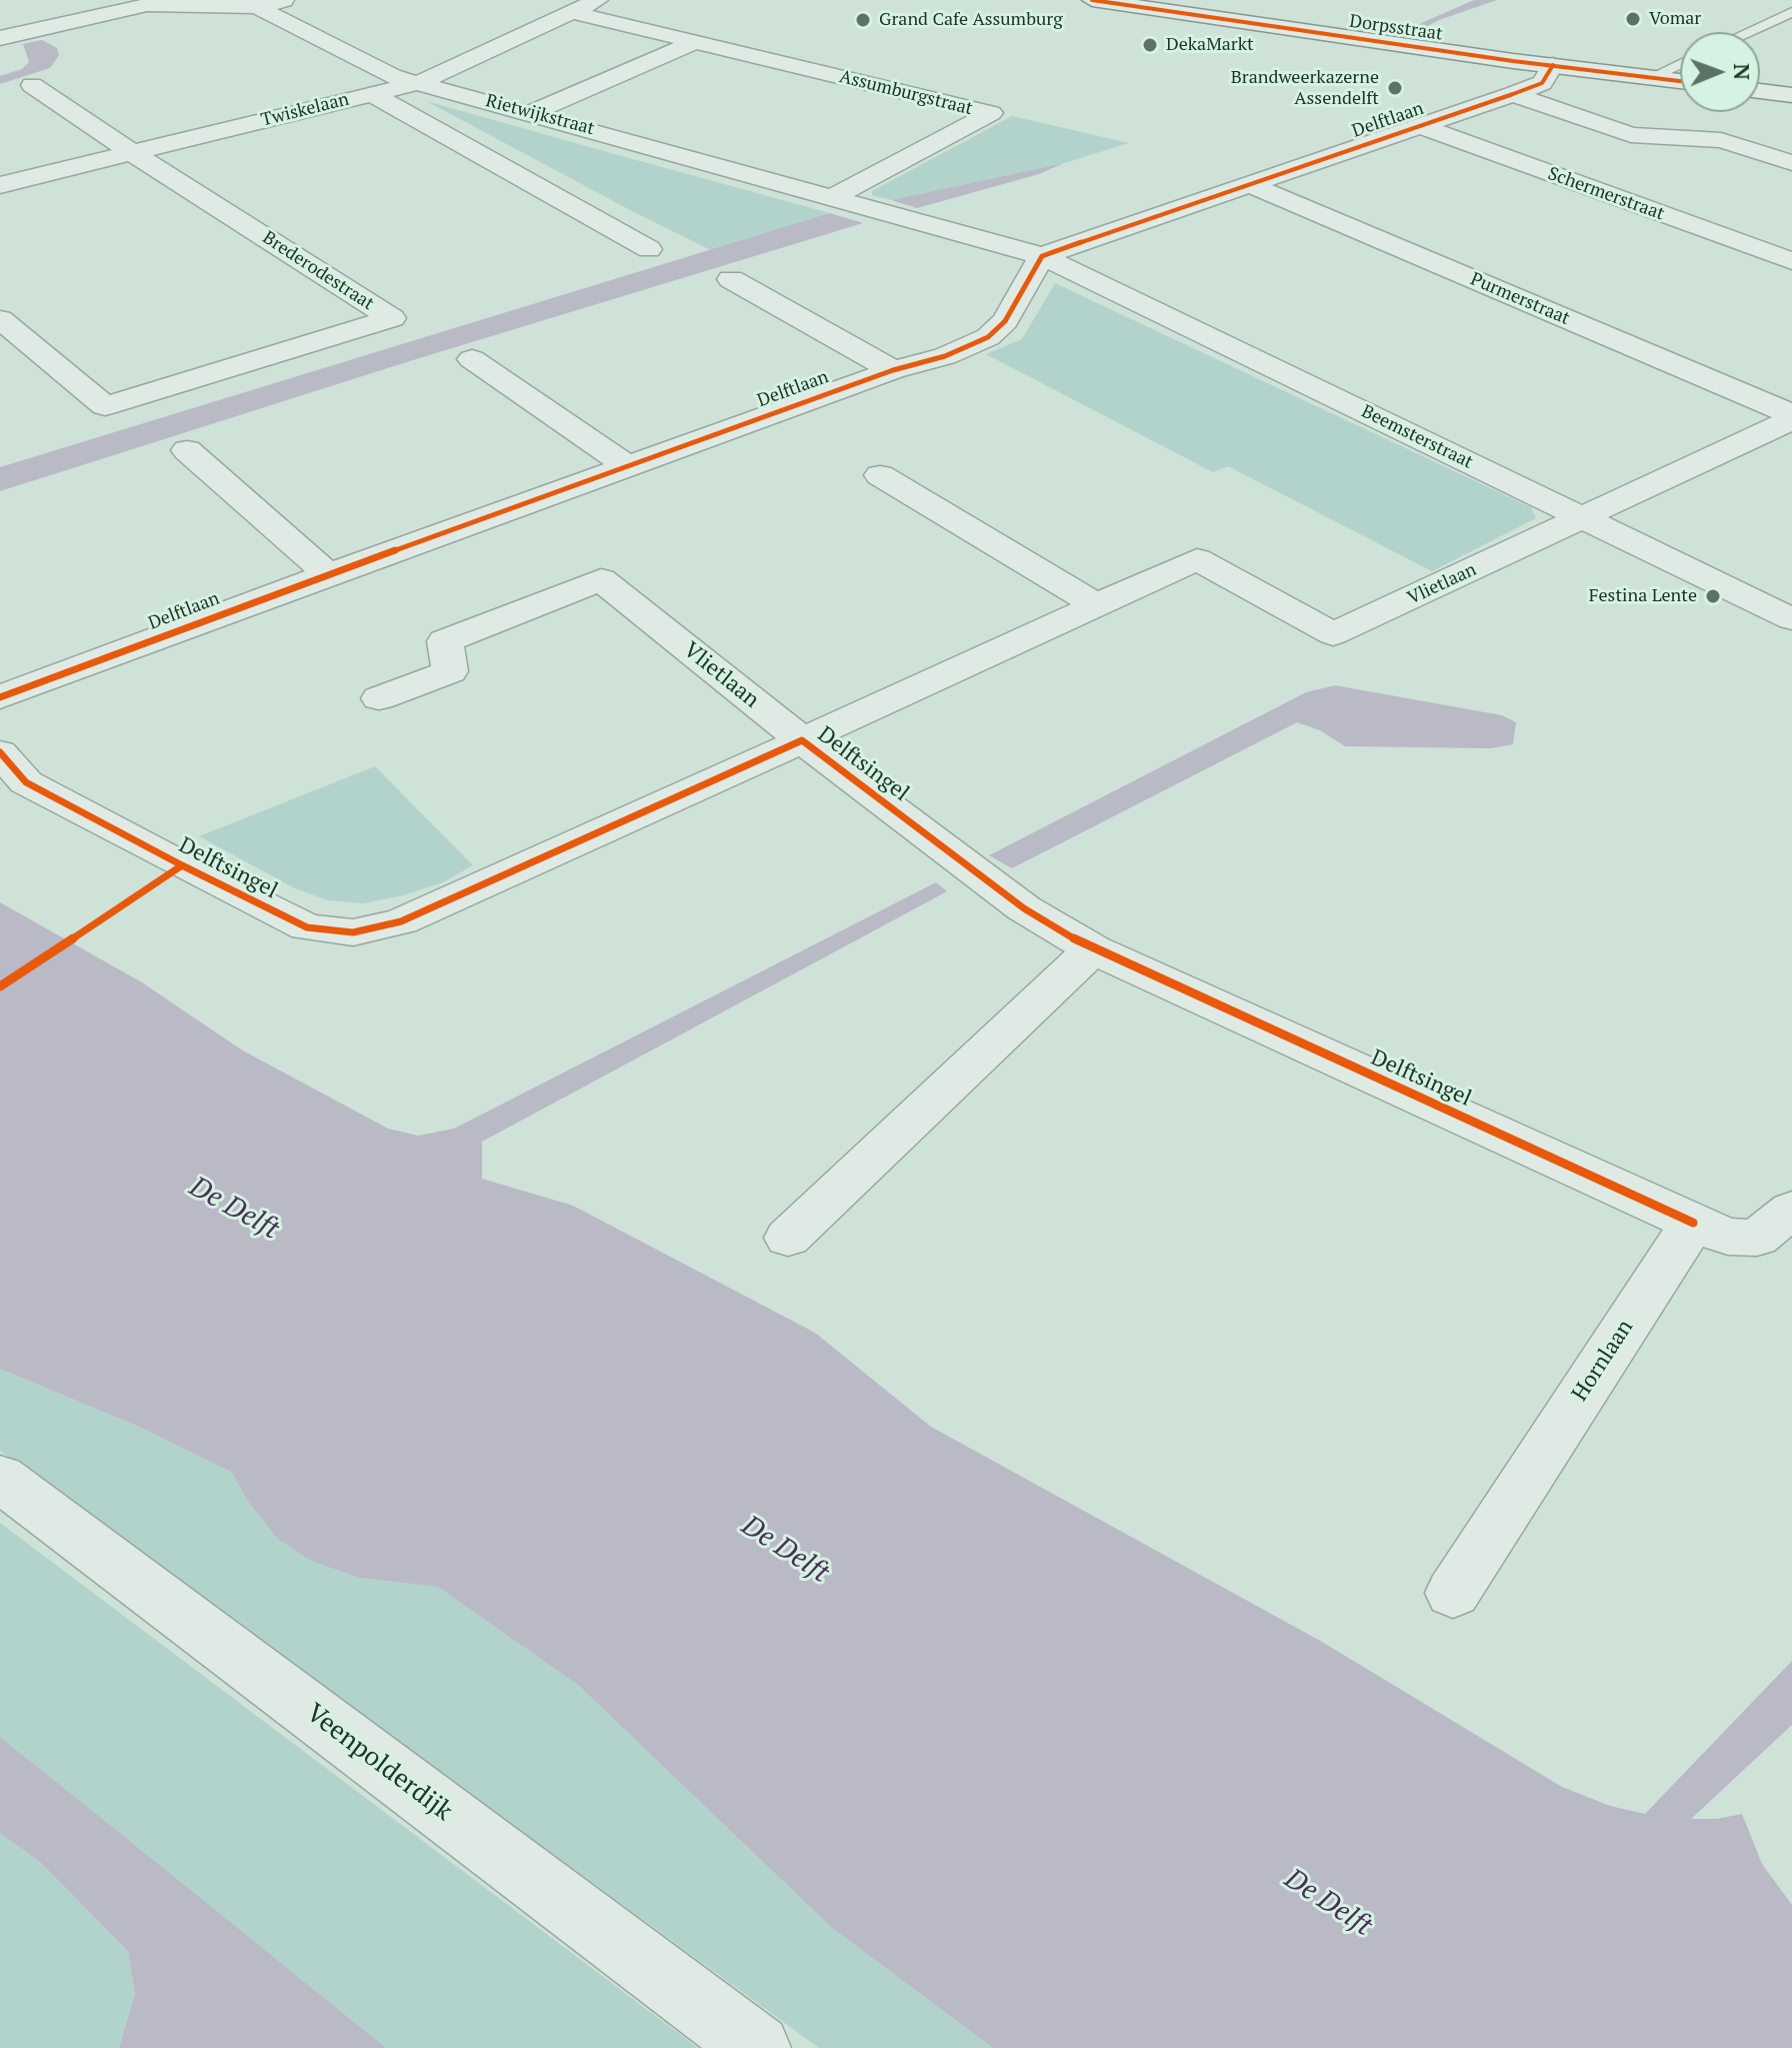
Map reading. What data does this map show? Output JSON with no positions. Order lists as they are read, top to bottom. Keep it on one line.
{"streets":{"street":["Dorpsstraat","Assumburgstraat","Twiskelaan","Rietwijkstraat","Delftlaan","Schermerstraat","Brederodestraat","Purmerstraat","Beemsterstraat","Vlietlaan","Delftsingel","Hornlaan","Veenpolderdijk"]},"crossings":[["Dorpsstraat","Delftlaan"],["Assumburgstraat","Twiskelaan"],["Assumburgstraat","Rietwijkstraat"],["Twiskelaan","Rietwijkstraat"],["Twiskelaan","Brederodestraat"],["Delftlaan","Schermerstraat"],["Delftlaan","Purmerstraat"],["Delftlaan","Beemsterstraat"],["Purmerstraat","Vlietlaan"],["Beemsterstraat","Vlietlaan"],["Vlietlaan","Delftsingel"],["Delftsingel","Hornlaan"]],"water":["De Delft"],"places":["Vomar","Grand Cafe Assumburg","DekaMarkt","Brandweerkazerne Assendelft","Festina Lente"],"north":"right"}
